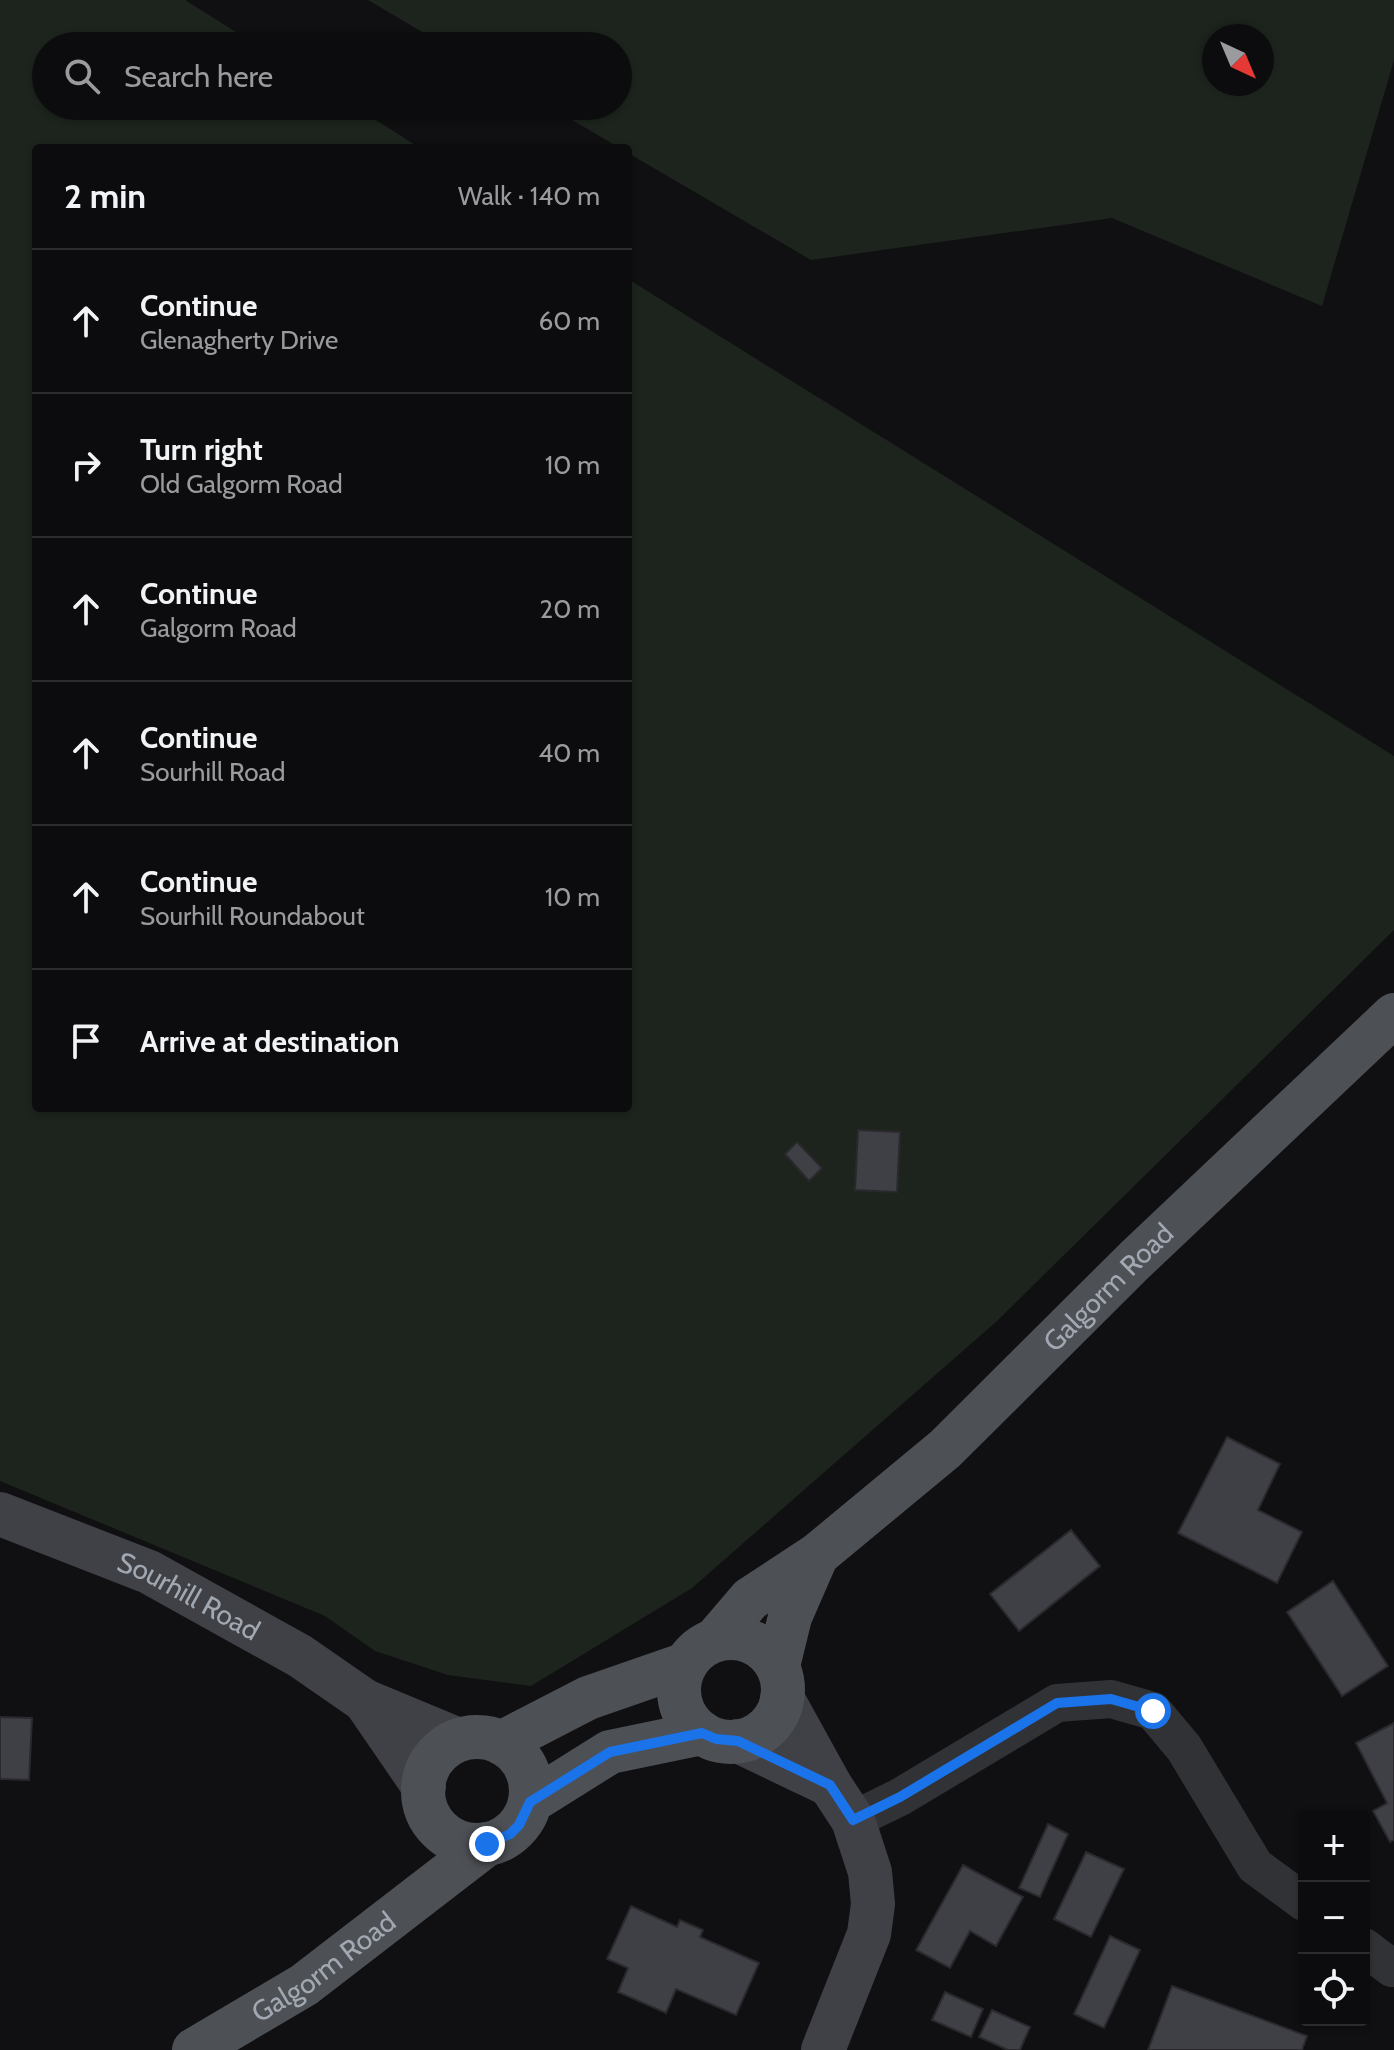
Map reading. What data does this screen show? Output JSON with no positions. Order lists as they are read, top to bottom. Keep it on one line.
{"streets":{"main road":["Galgorm Road"],"street":["Sourhill Road"]},"crossings":[["Galgorm Road","Sourhill Road"]],"north":"bottom right","page":{"search":"Search here","heading":["2 min","Walk · 140 m"],"list":[["Continue","Glenagherty Drive","60 m"],["Turn right","Old Galgorm Road","10 m"],["Continue","Galgorm Road","20 m"],["Continue","Sourhill Road","40 m"],["Continue","Sourhill Roundabout","10 m"],"Arrive at destination"],"map_buttons":["+","−"]}}
